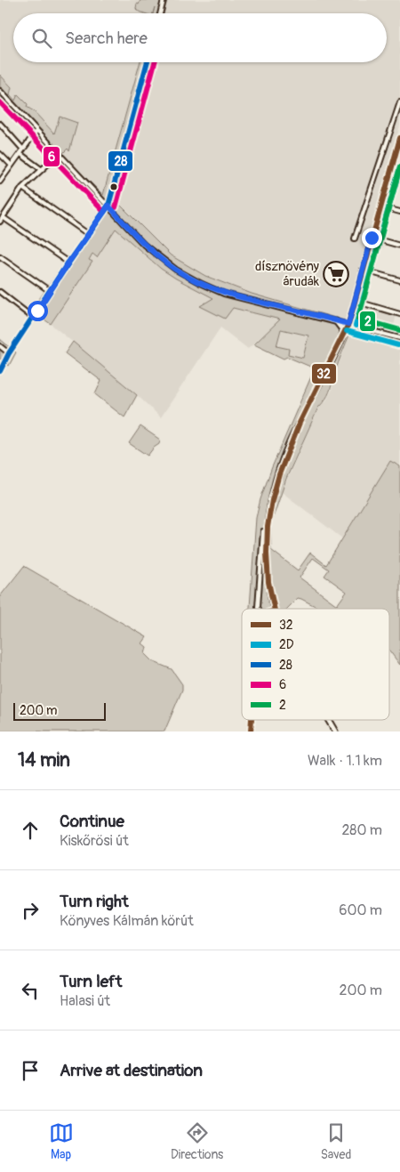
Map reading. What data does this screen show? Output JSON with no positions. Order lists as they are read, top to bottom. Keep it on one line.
{"places":{"supermarket":["dísznövény árudák"]},"lines":["transit line 28","transit line 6","transit line 32","transit line 2D","transit line 2"],"legend":["32","2D","28","6","2"],"scale_bar":"200 m","page":{"search":"Search here","scale":"200 m","heading":["14 min","Walk · 1.1 km"],"list":[["Continue","Kiskőrösi út","280 m"],["Turn right","Könyves Kálmán körút","600 m"],["Turn left","Halasi út","200 m"],"Arrive at destination"],"nav":["Map","Directions","Saved"]}}
